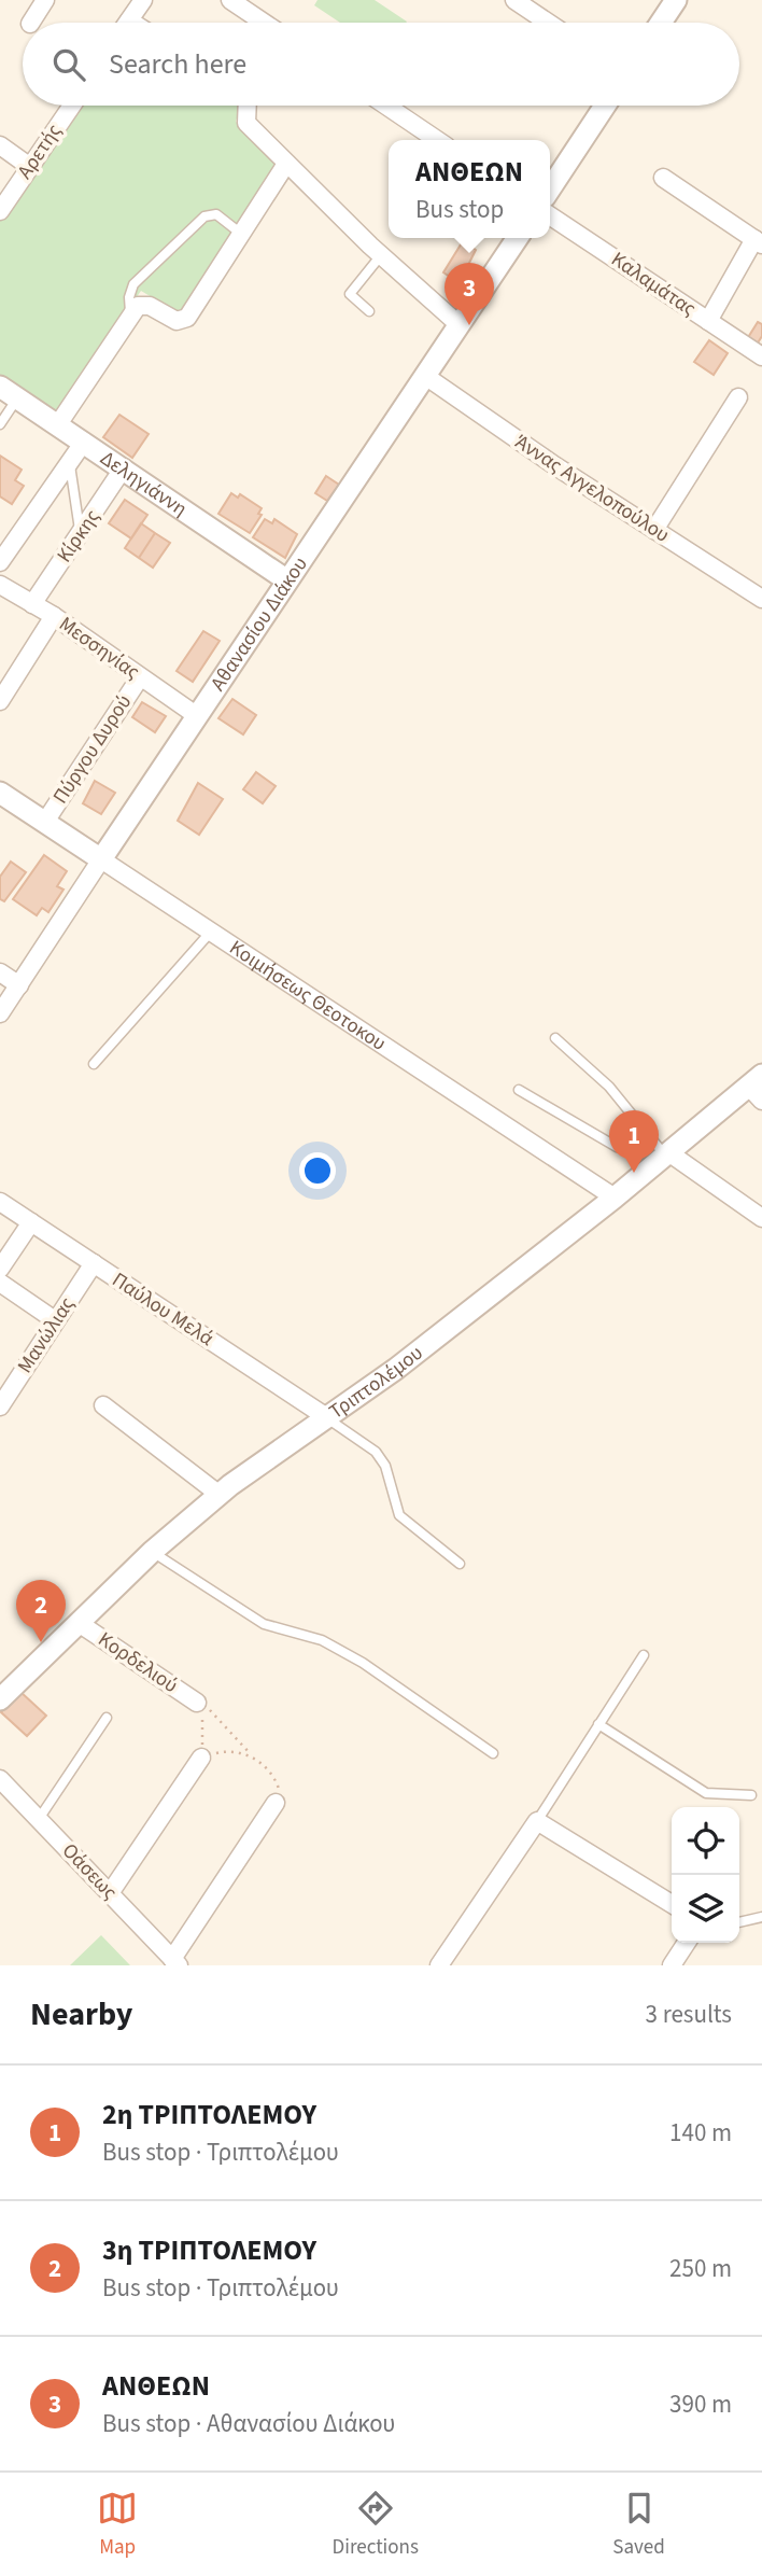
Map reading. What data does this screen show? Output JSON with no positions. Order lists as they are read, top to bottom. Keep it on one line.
{"streets":{"street":["Αρετής","Καλαμάτας","Δεληγιάννη","Άννας Αγγελοπούλου","Κίρκης","Αθανασίου Διάκου","Μεσσηνίας","Πύργου Δυρού","Κοιμήσεως Θεοτοκου","Παύλου Μελά","Μανώλιας","Τριπτολέμου","Κορδελιού","Οάσεως"]},"crossings":[["Δεληγιάννη","Κίρκης"],["Δεληγιάννη","Αθανασίου Διάκου"],["Άννας Αγγελοπούλου","Αθανασίου Διάκου"],["Κίρκης","Μεσσηνίας"],["Αθανασίου Διάκου","Μεσσηνίας"],["Αθανασίου Διάκου","Κοιμήσεως Θεοτοκου"],["Μεσσηνίας","Πύργου Δυρού"],["Πύργου Δυρού","Κοιμήσεως Θεοτοκου"],["Κοιμήσεως Θεοτοκου","Τριπτολέμου"],["Παύλου Μελά","Μανώλιας"],["Παύλου Μελά","Τριπτολέμου"],["Τριπτολέμου","Κορδελιού"]],"page":{"search":"Search here","popup":["ΑΝΘΕΩΝ","Bus stop"],"pins":["3","1","2"],"heading":["Nearby","3 results"],"list":[{"mark":"1","name":"2η ΤΡΙΠΤΟΛΕΜΟΥ","note":"Bus stop · Τριπτολέμου","value":"140 m"},{"mark":"2","name":"3η ΤΡΙΠΤΟΛΕΜΟΥ","note":"Bus stop · Τριπτολέμου","value":"250 m"},{"mark":"3","name":"ΑΝΘΕΩΝ","note":"Bus stop · Αθανασίου Διάκου","value":"390 m"}],"nav":["Map","Directions","Saved"]}}
